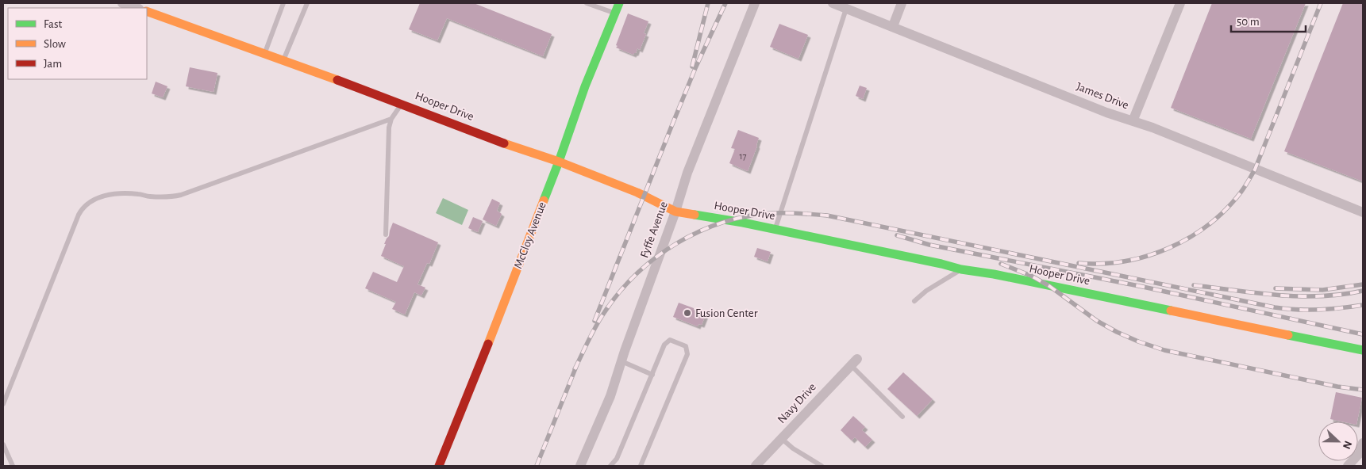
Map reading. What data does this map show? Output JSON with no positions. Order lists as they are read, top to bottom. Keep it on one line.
{"streets":{"street":["James Drive","Hooper Drive","Fyffe Avenue","McCloy Avenue","Navy Drive"]},"crossings":[["Hooper Drive","Fyffe Avenue"],["Hooper Drive","McCloy Avenue"]],"places":["Fusion Center"],"house_numbers":["17"],"legend":["Fast","Slow","Jam"],"scale_bar":"50 m","north":"right"}
